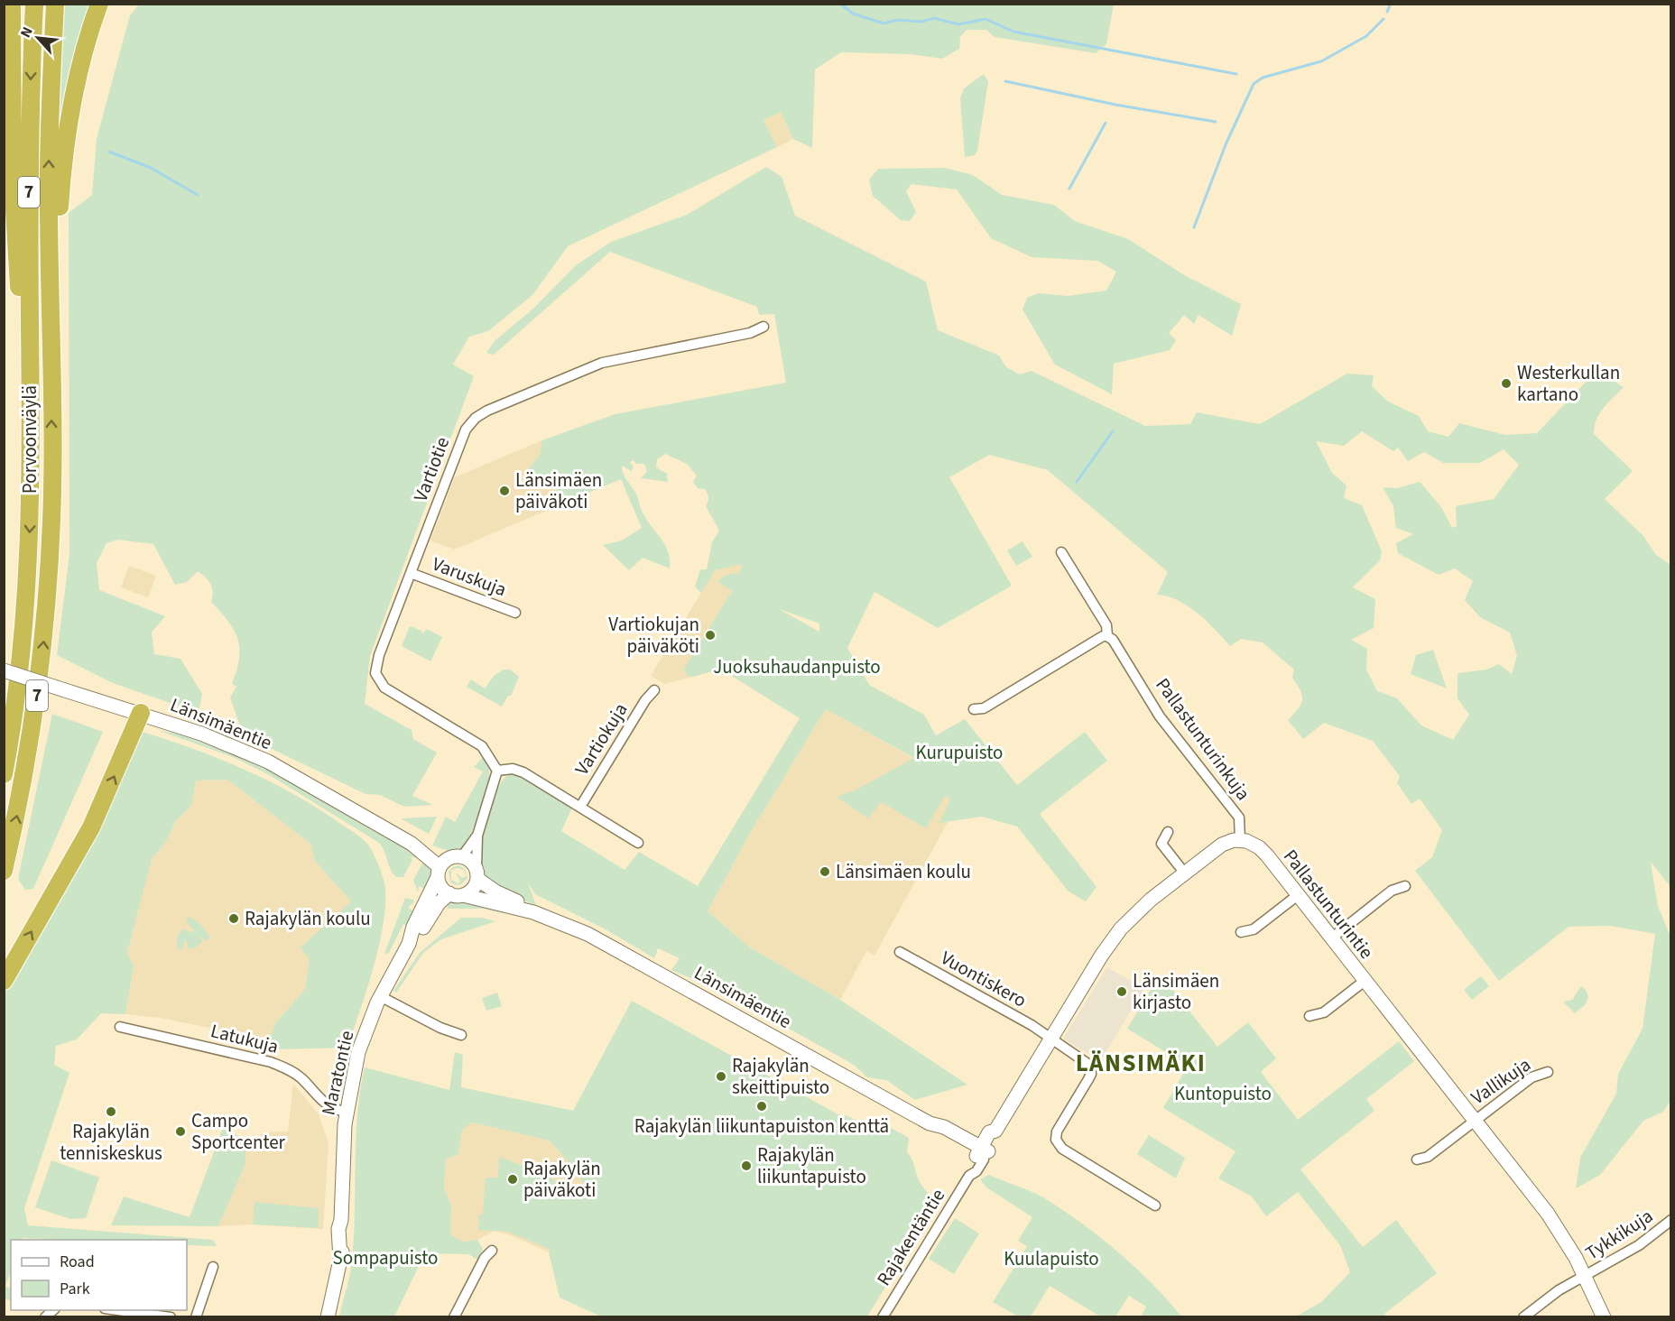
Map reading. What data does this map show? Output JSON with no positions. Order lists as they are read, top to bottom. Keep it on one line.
{"streets":{"highway":["7","Porvoonväylä"],"main road":["Länsimäentie","Pallastunturintie","Maratontie"],"street":["Vartiotie","Varuskuja","Vartiokuja","Pallastunturinkuja","Vuontiskero","Latukuja","Vallikuja","Tykkikuja","Rajakentäntie"]},"crossings":[["Vartiotie","Varuskuja"],["Länsimäentie","Maratontie"],["Länsimäentie","Rajakentäntie"],["Pallastunturinkuja","Pallastunturintie"],["Pallastunturintie","Vallikuja"],["Pallastunturintie","Tykkikuja"],["Latukuja","Maratontie"]],"districts":["LÄNSIMÄKI"],"parks":["Juoksuhaudanpuisto","Kurupuisto","Kuntopuisto","Sompapuisto","Kuulapuisto"],"places":["Westerkullan kartano","Länsimäen päiväkoti","Vartiokujan päiväköti","Länsimäen koulu","Rajakylän koulu","Länsimäen kirjasto","Rajakylän skeittipuisto","Rajakylän liikuntapuiston kenttä","Rajakylän tenniskeskus","Campo Sportcenter","Rajakylän liikuntapuisto","Rajakylän päiväkoti"],"legend":["Road","Park"],"north":"top left"}
